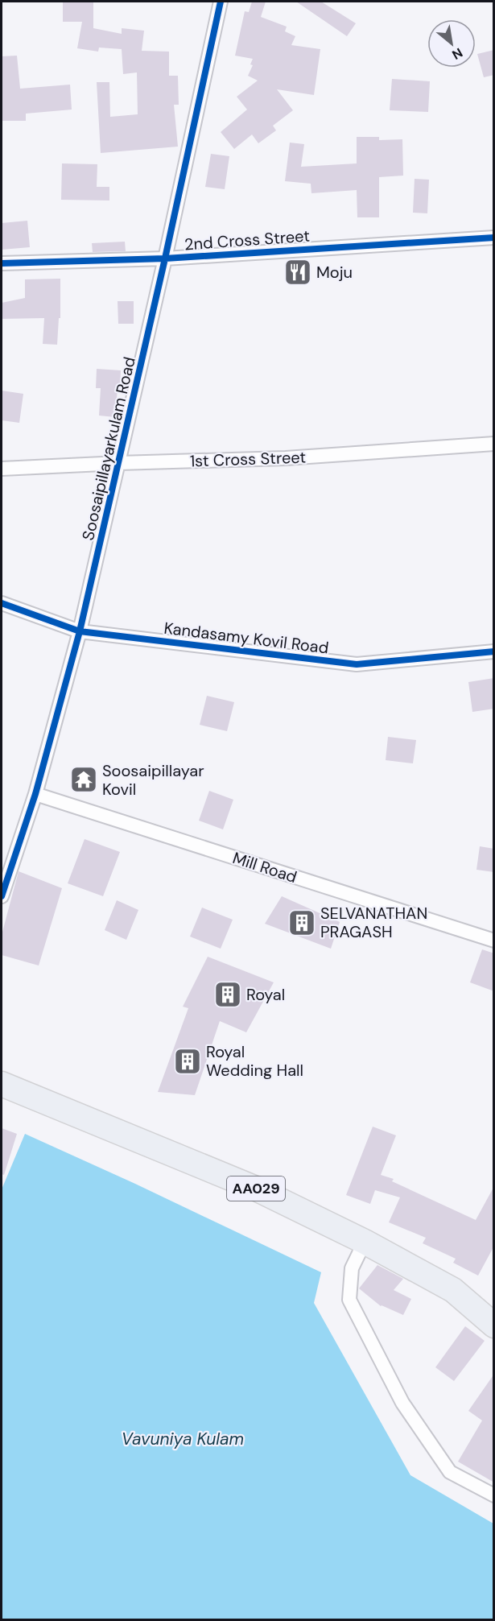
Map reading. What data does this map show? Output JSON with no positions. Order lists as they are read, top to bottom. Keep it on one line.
{"streets":{"highway":["AA029"],"street":["2nd Cross Street","Soosaipillayarkulam Road","1st Cross Street","Kandasamy Kovil Road","Mill Road"]},"crossings":[["2nd Cross Street","Soosaipillayarkulam Road"],["Soosaipillayarkulam Road","1st Cross Street"],["Soosaipillayarkulam Road","Kandasamy Kovil Road"],["Soosaipillayarkulam Road","Mill Road"]],"water":["Vavuniya Kulam"],"places":{"restaurant":["Moju"],"temple":["Soosaipillayar Kovil"],"building":["SELVANATHAN PRAGASH","Royal","Royal Wedding Hall"]},"north":"bottom right"}
